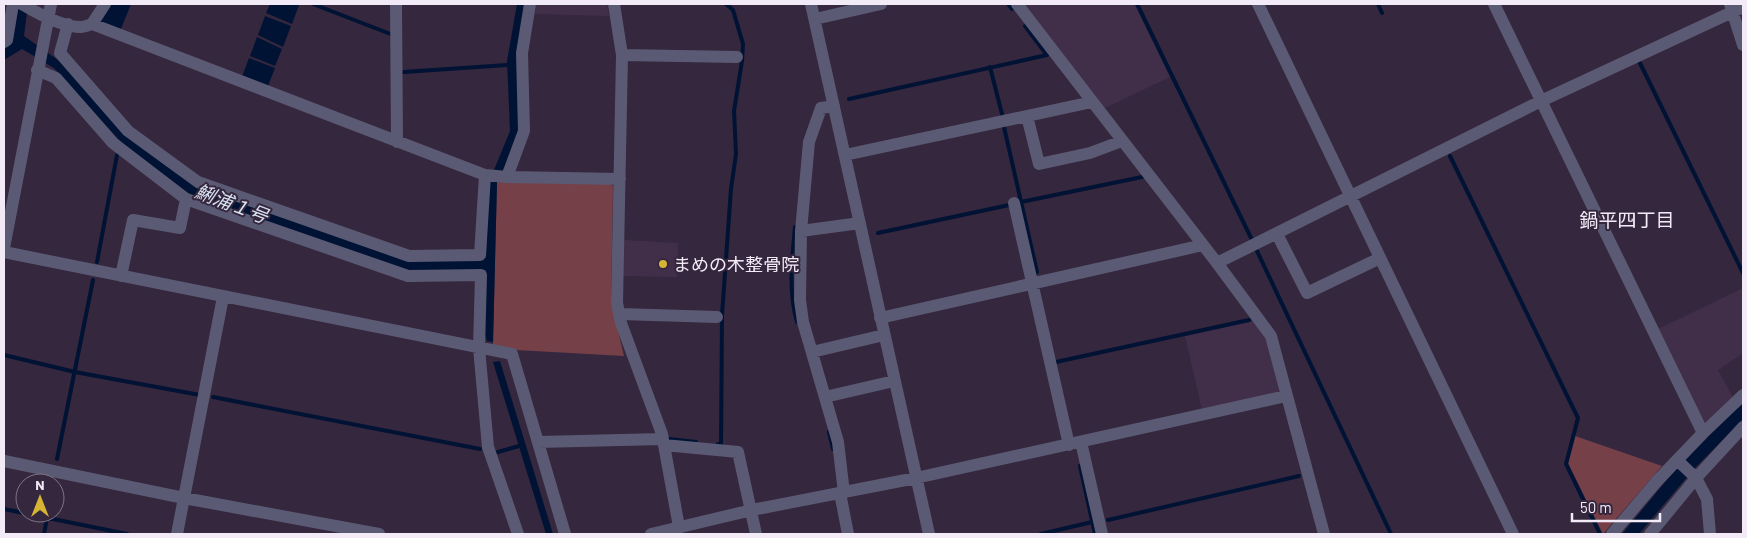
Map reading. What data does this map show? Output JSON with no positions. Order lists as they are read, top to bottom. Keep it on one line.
{"districts":["鍋平四丁目"],"water":["鯏浦１号"],"places":["まめの木整骨院"],"scale_bar":"50 m","north":"top"}
